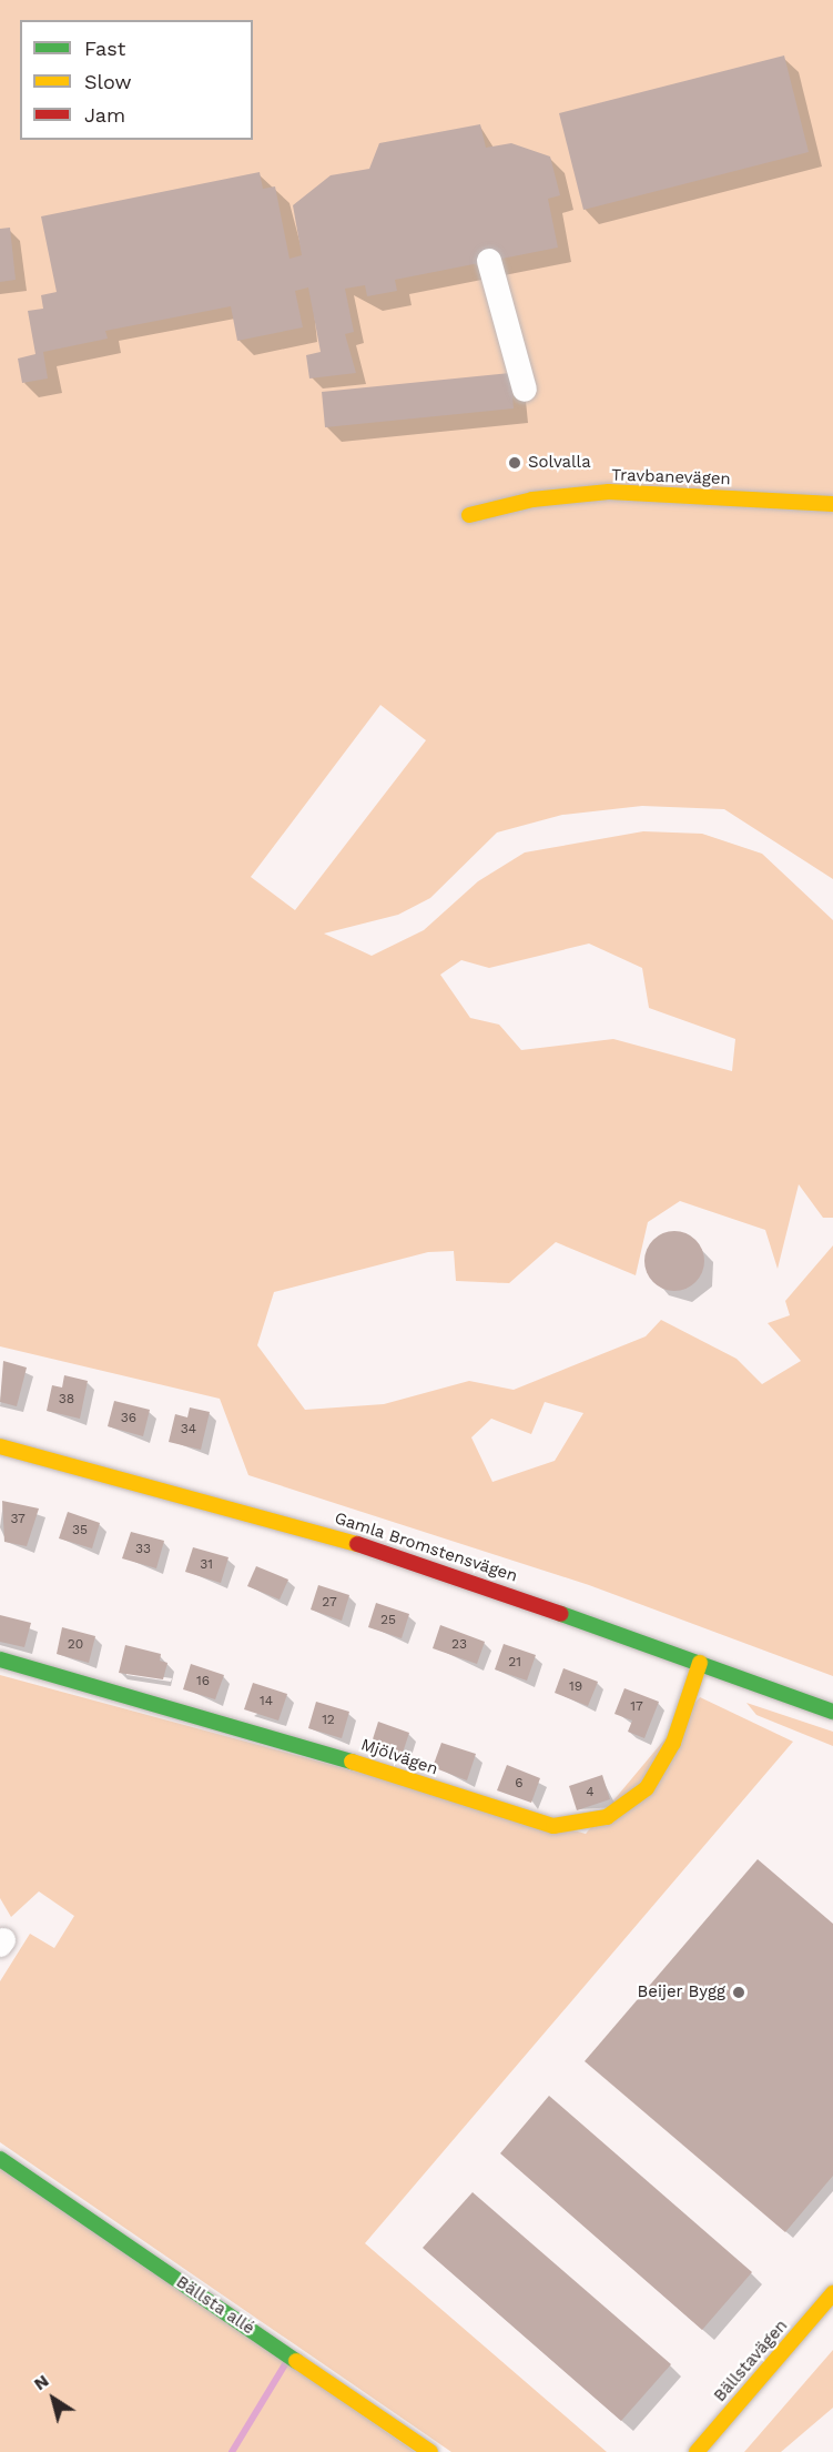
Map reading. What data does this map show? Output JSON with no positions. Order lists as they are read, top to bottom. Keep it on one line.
{"streets":{"street":["Travbanevägen","Gamla Bromstensvägen","Mjölvägen","Bällsta allé","Bällstavägen"]},"crossings":[["Gamla Bromstensvägen","Mjölvägen"]],"places":["Solvalla","Beijer Bygg"],"house_numbers":["38","36","34","37","35","33","31","27","25","20","23","21","16","19","14","17","12","6","4"],"legend":["Fast","Slow","Jam"],"north":"top left"}
